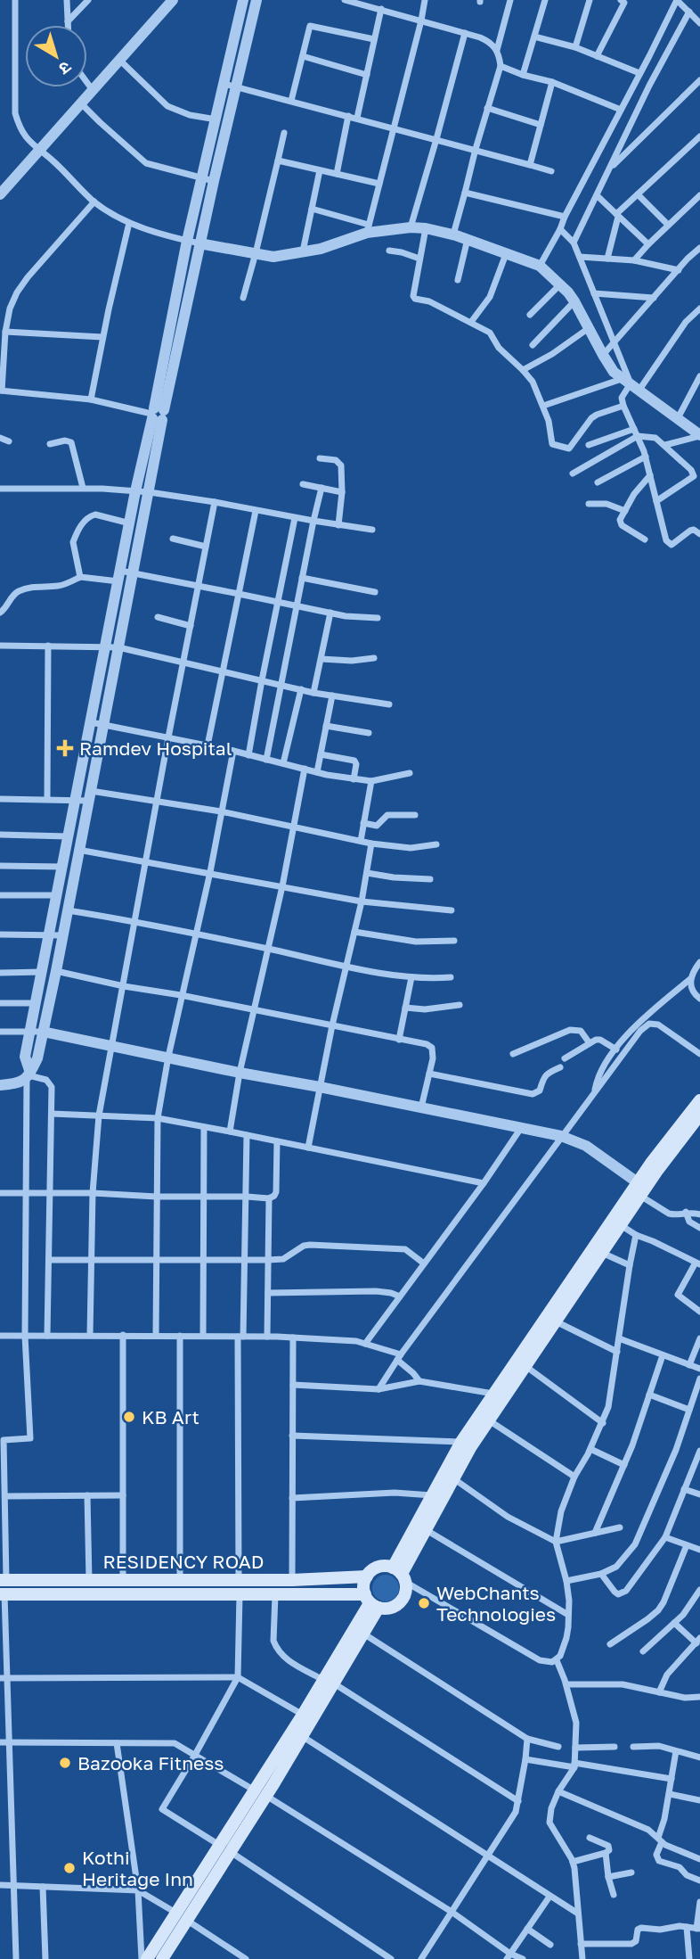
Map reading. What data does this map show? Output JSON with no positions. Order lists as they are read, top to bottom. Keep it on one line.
{"streets":{"main road":["RESIDENCY ROAD"]},"places":{"health":["Ramdev Hospital"],"other":["KB Art","WebChants Technologies","Bazooka Fitness","Kothi Heritage Inn"]},"north":"bottom right"}
